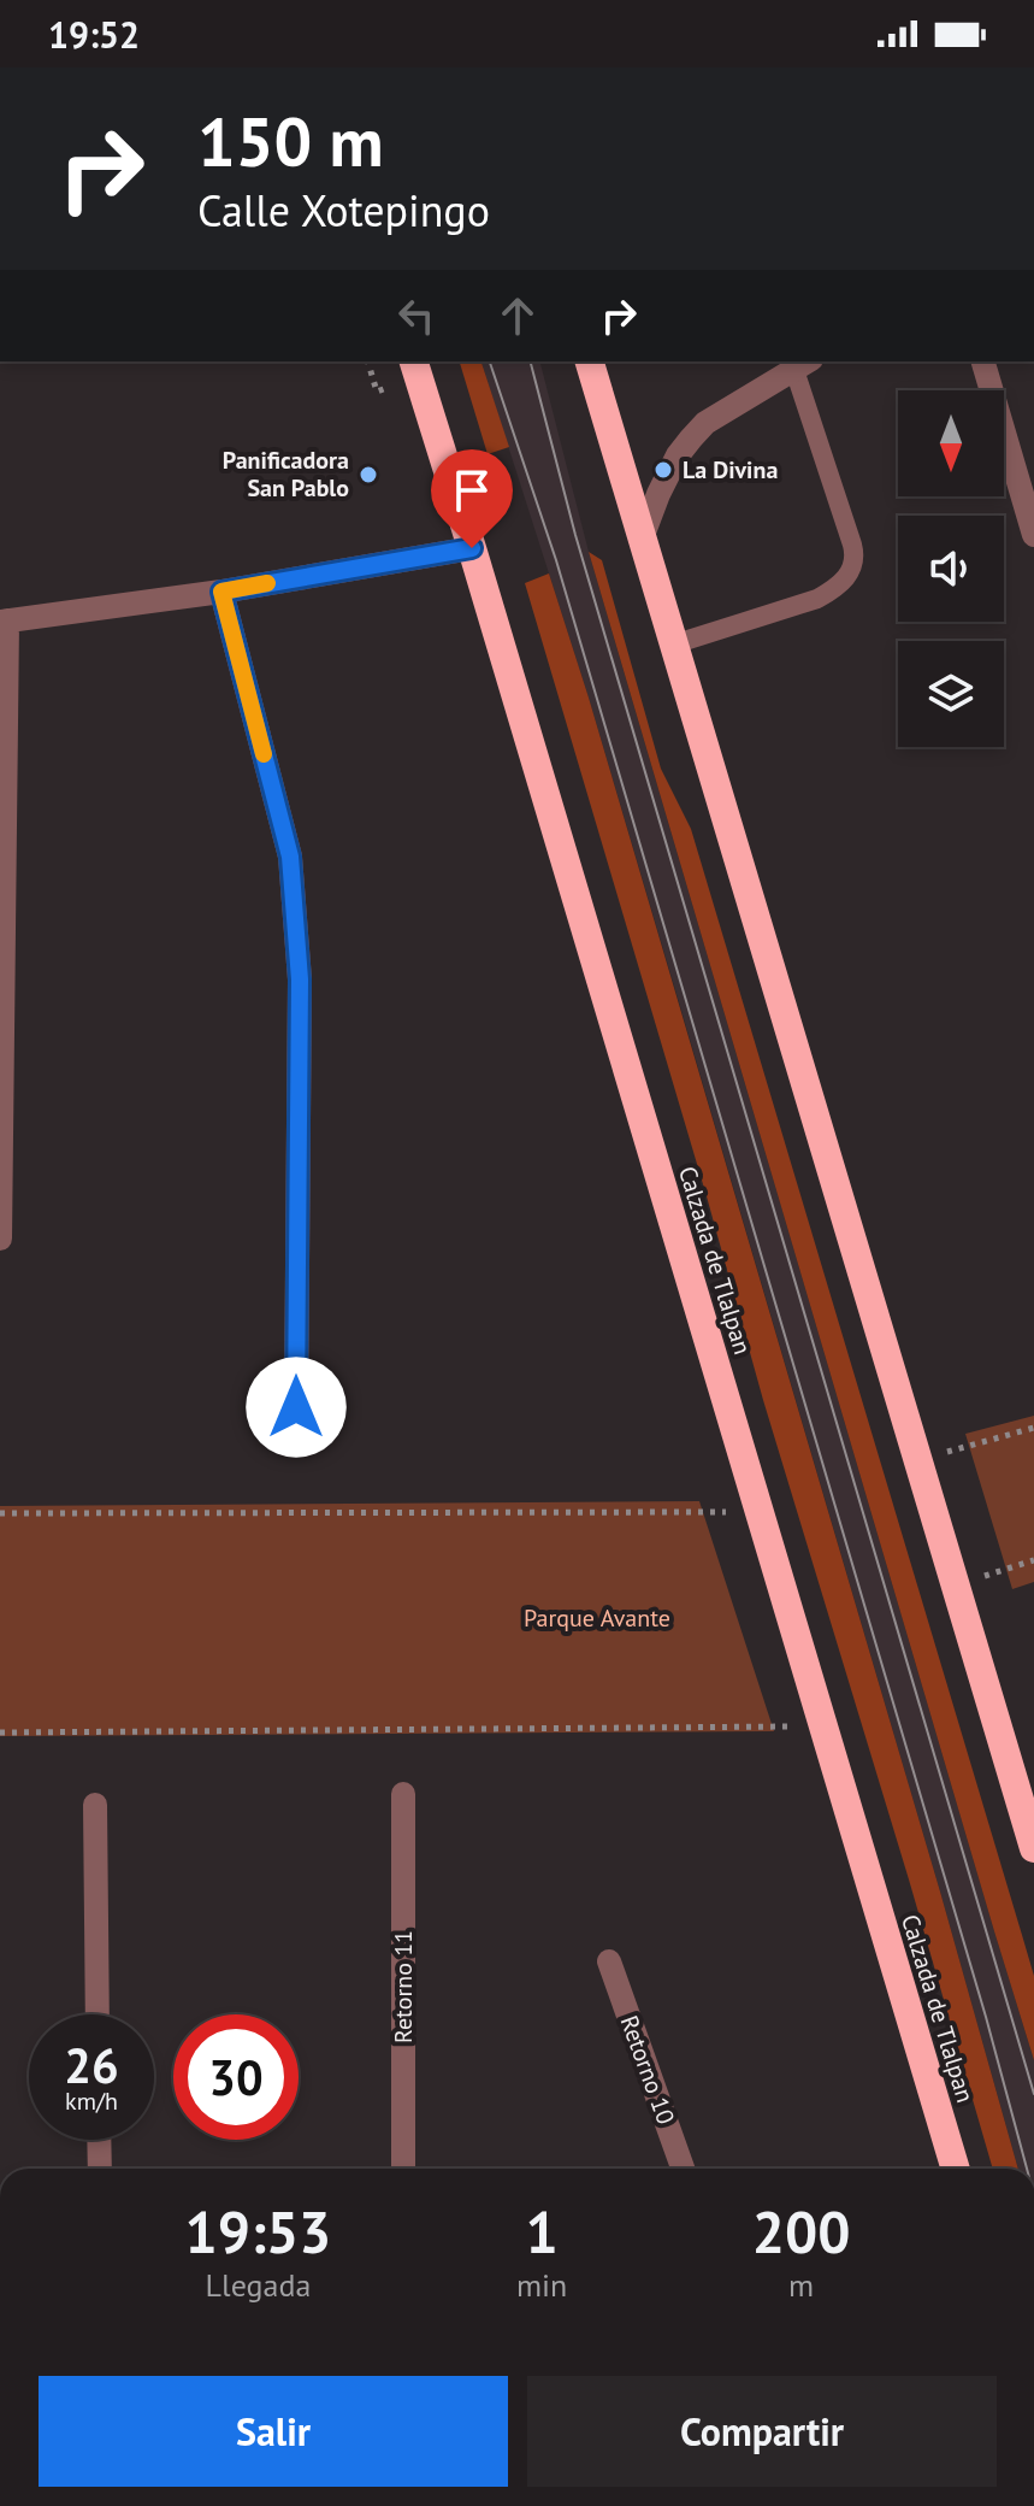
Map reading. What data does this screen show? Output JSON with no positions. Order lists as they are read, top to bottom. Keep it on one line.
{"streets":{"highway":["Calzada de Tlalpan"],"street":["Retorno 11","Retorno 10"]},"parks":["Parque Avante"],"places":["La Divina","Panificadora San Pablo"],"north":"bottom","page":{"status":"19:52","turn":["150 m","Calle Xotepingo"],"speed":"26 km/h","limit":"30","eta":["19:53","Llegada","1","min","200","m"],"buttons":["Salir","Compartir"]}}
